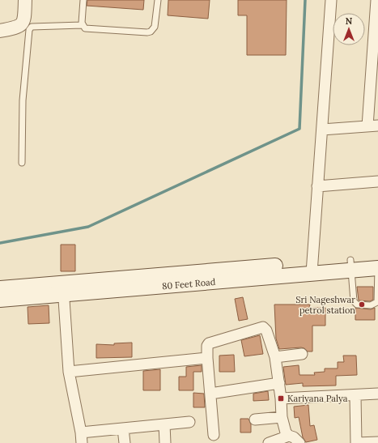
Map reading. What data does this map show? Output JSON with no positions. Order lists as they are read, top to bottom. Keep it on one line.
{"streets":{"main road":["80 Feet Road"]},"places":{"other":["Sri Nageshwar petrol station"],"transit":["Kariyana Palya"]},"north":"top"}
